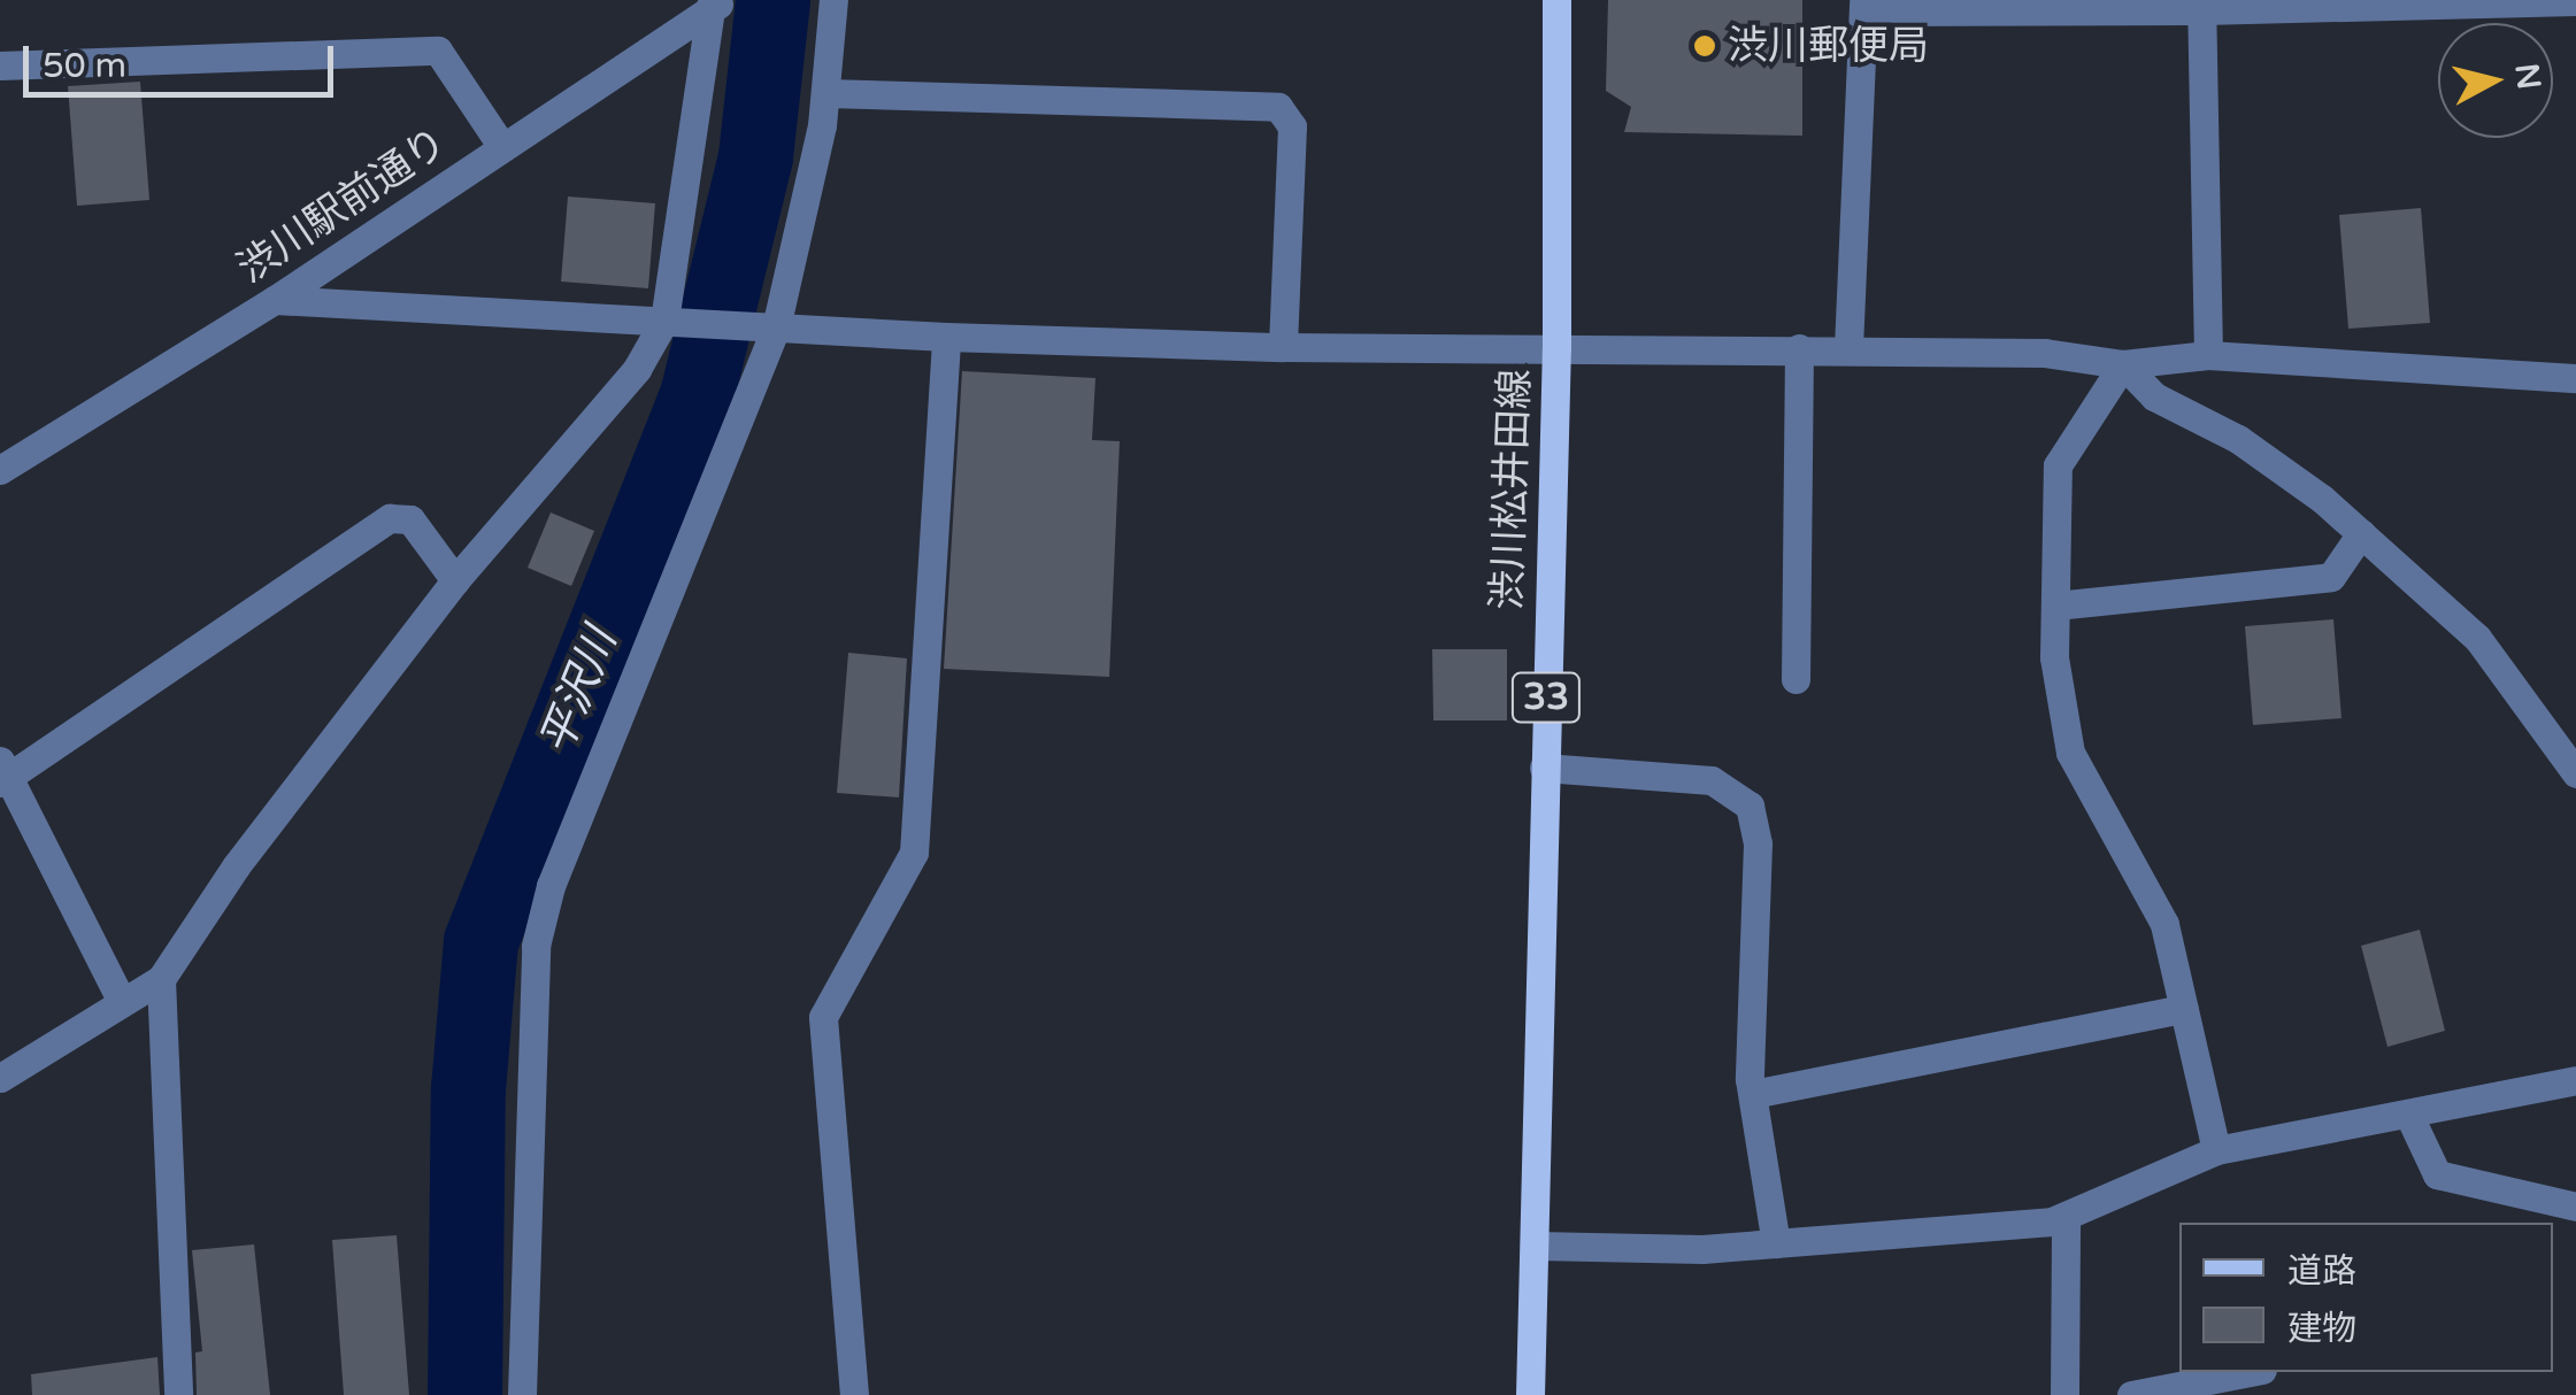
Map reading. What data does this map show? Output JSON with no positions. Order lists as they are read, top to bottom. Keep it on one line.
{"streets":{"main road":["渋川松井田線","33"],"street":["渋川駅前通り"]},"water":["平沢川"],"places":["渋川郵便局"],"legend":["道路","建物"],"scale_bar":"50 m","north":"right"}
